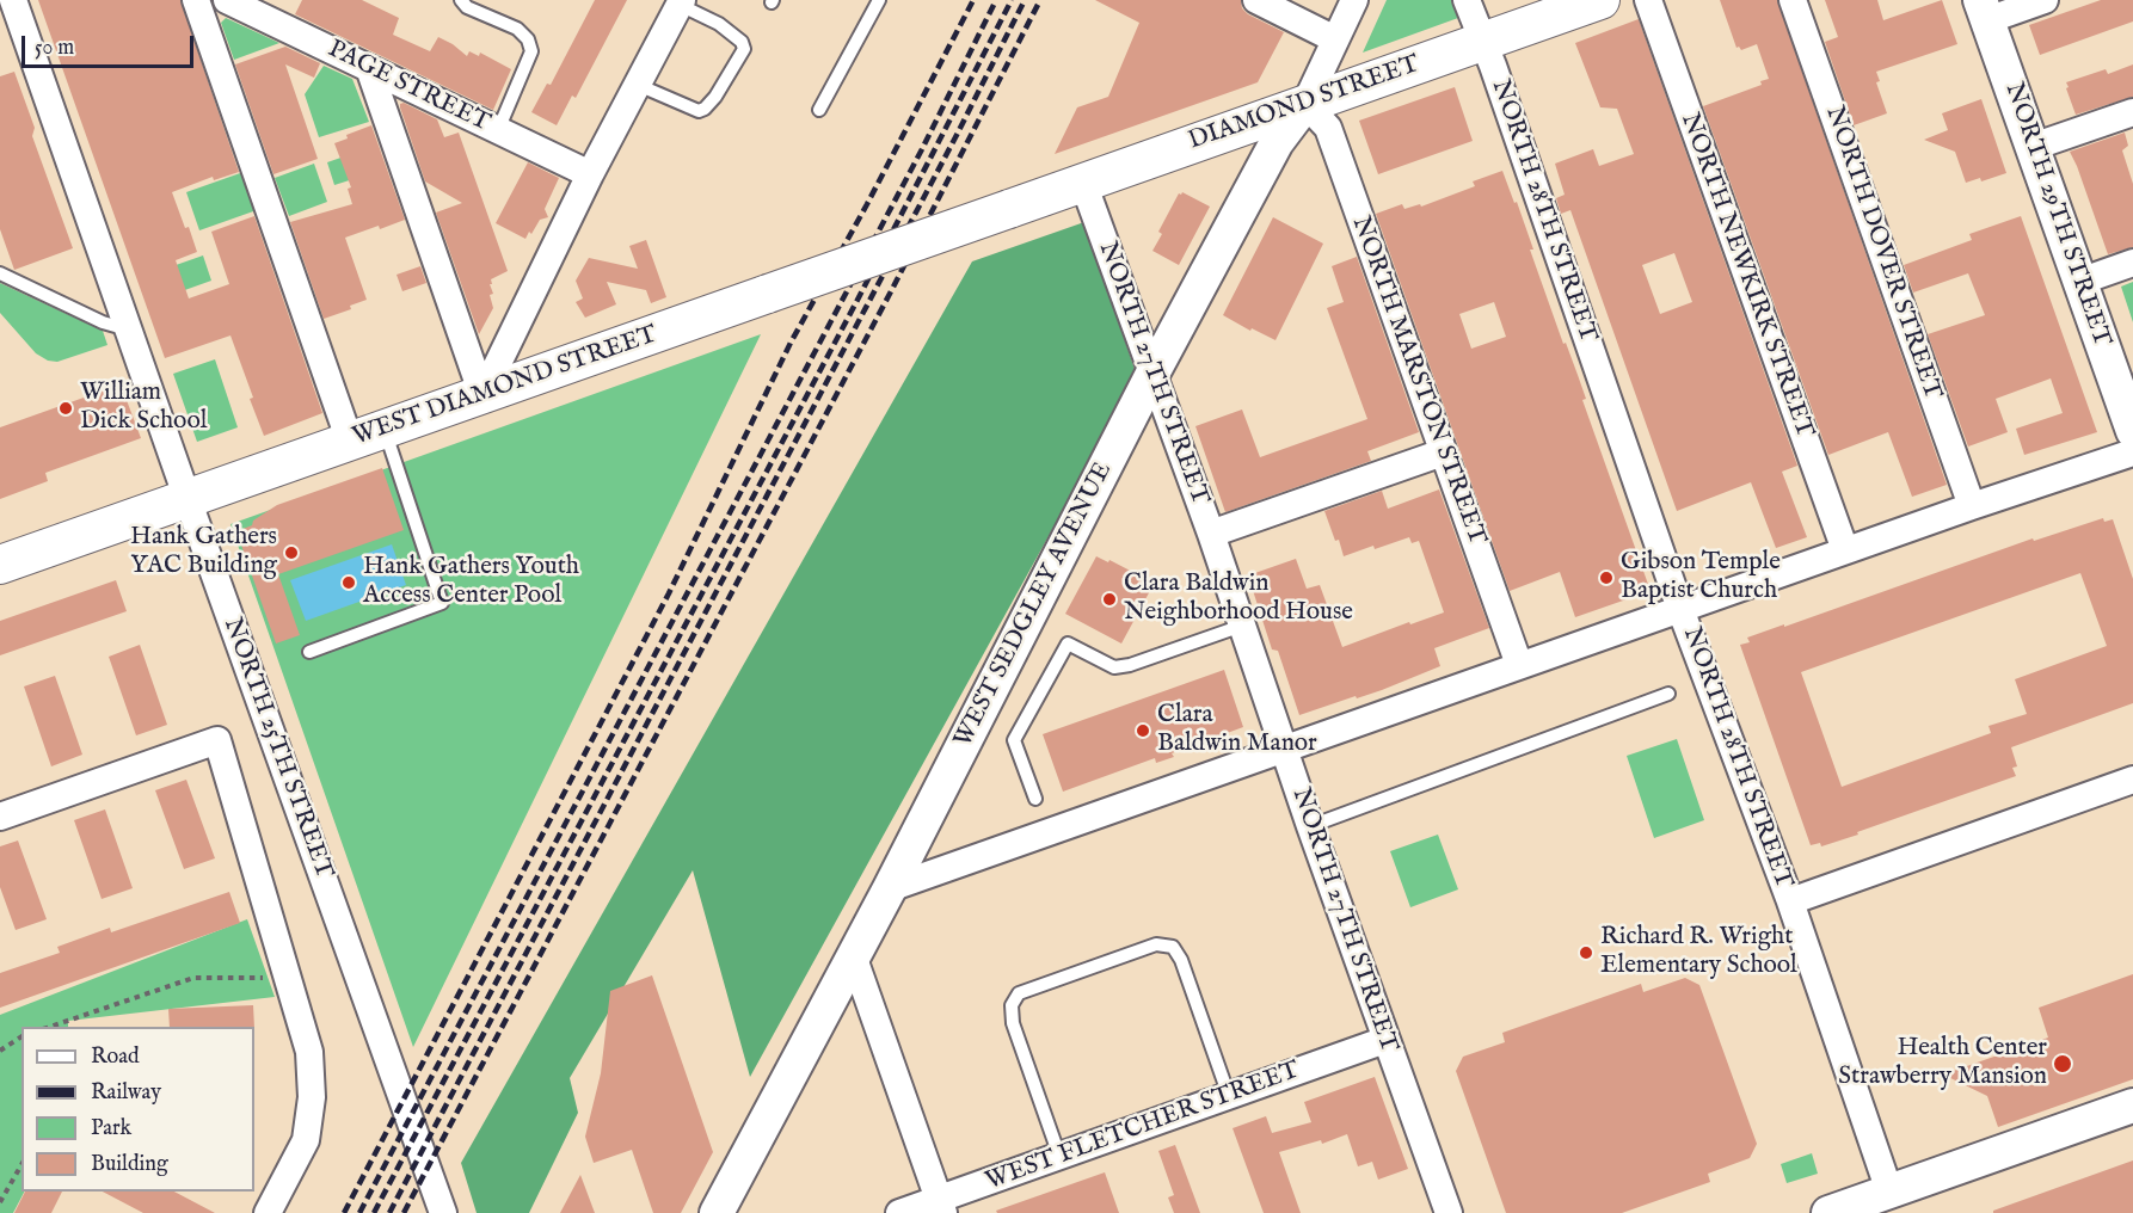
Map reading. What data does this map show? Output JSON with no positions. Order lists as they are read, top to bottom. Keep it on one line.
{"streets":{"main road":["DIAMOND STREET","WEST DIAMOND STREET"],"street":["PAGE STREET","NORTH 28TH STREET","NORTH 29TH STREET","NORTH DOVER STREET","NORTH NEWKIRK STREET","NORTH 27TH STREET","NORTH MARSTON STREET","WEST SEDGLEY AVENUE","NORTH 25TH STREET","WEST FLETCHER STREET"]},"crossings":[["DIAMOND STREET","NORTH 28TH STREET"],["DIAMOND STREET","NORTH 27TH STREET"],["DIAMOND STREET","NORTH MARSTON STREET"],["DIAMOND STREET","WEST DIAMOND STREET"],["DIAMOND STREET","WEST SEDGLEY AVENUE"],["NORTH 27TH STREET","WEST SEDGLEY AVENUE"],["NORTH 27TH STREET","WEST FLETCHER STREET"],["NORTH MARSTON STREET","WEST SEDGLEY AVENUE"],["WEST DIAMOND STREET","NORTH 25TH STREET"]],"places":["William Dick School","Hank Gathers YAC Building","Gibson Temple Baptist Church","Hank Gathers Youth Access Center Pool","Clara Baldwin Neighborhood House","Clara Baldwin Manor","Richard R. Wright Elementary School","Health Center Strawberry Mansion"],"legend":["Road","Railway","Park","Building"],"scale_bar":"50 m"}
